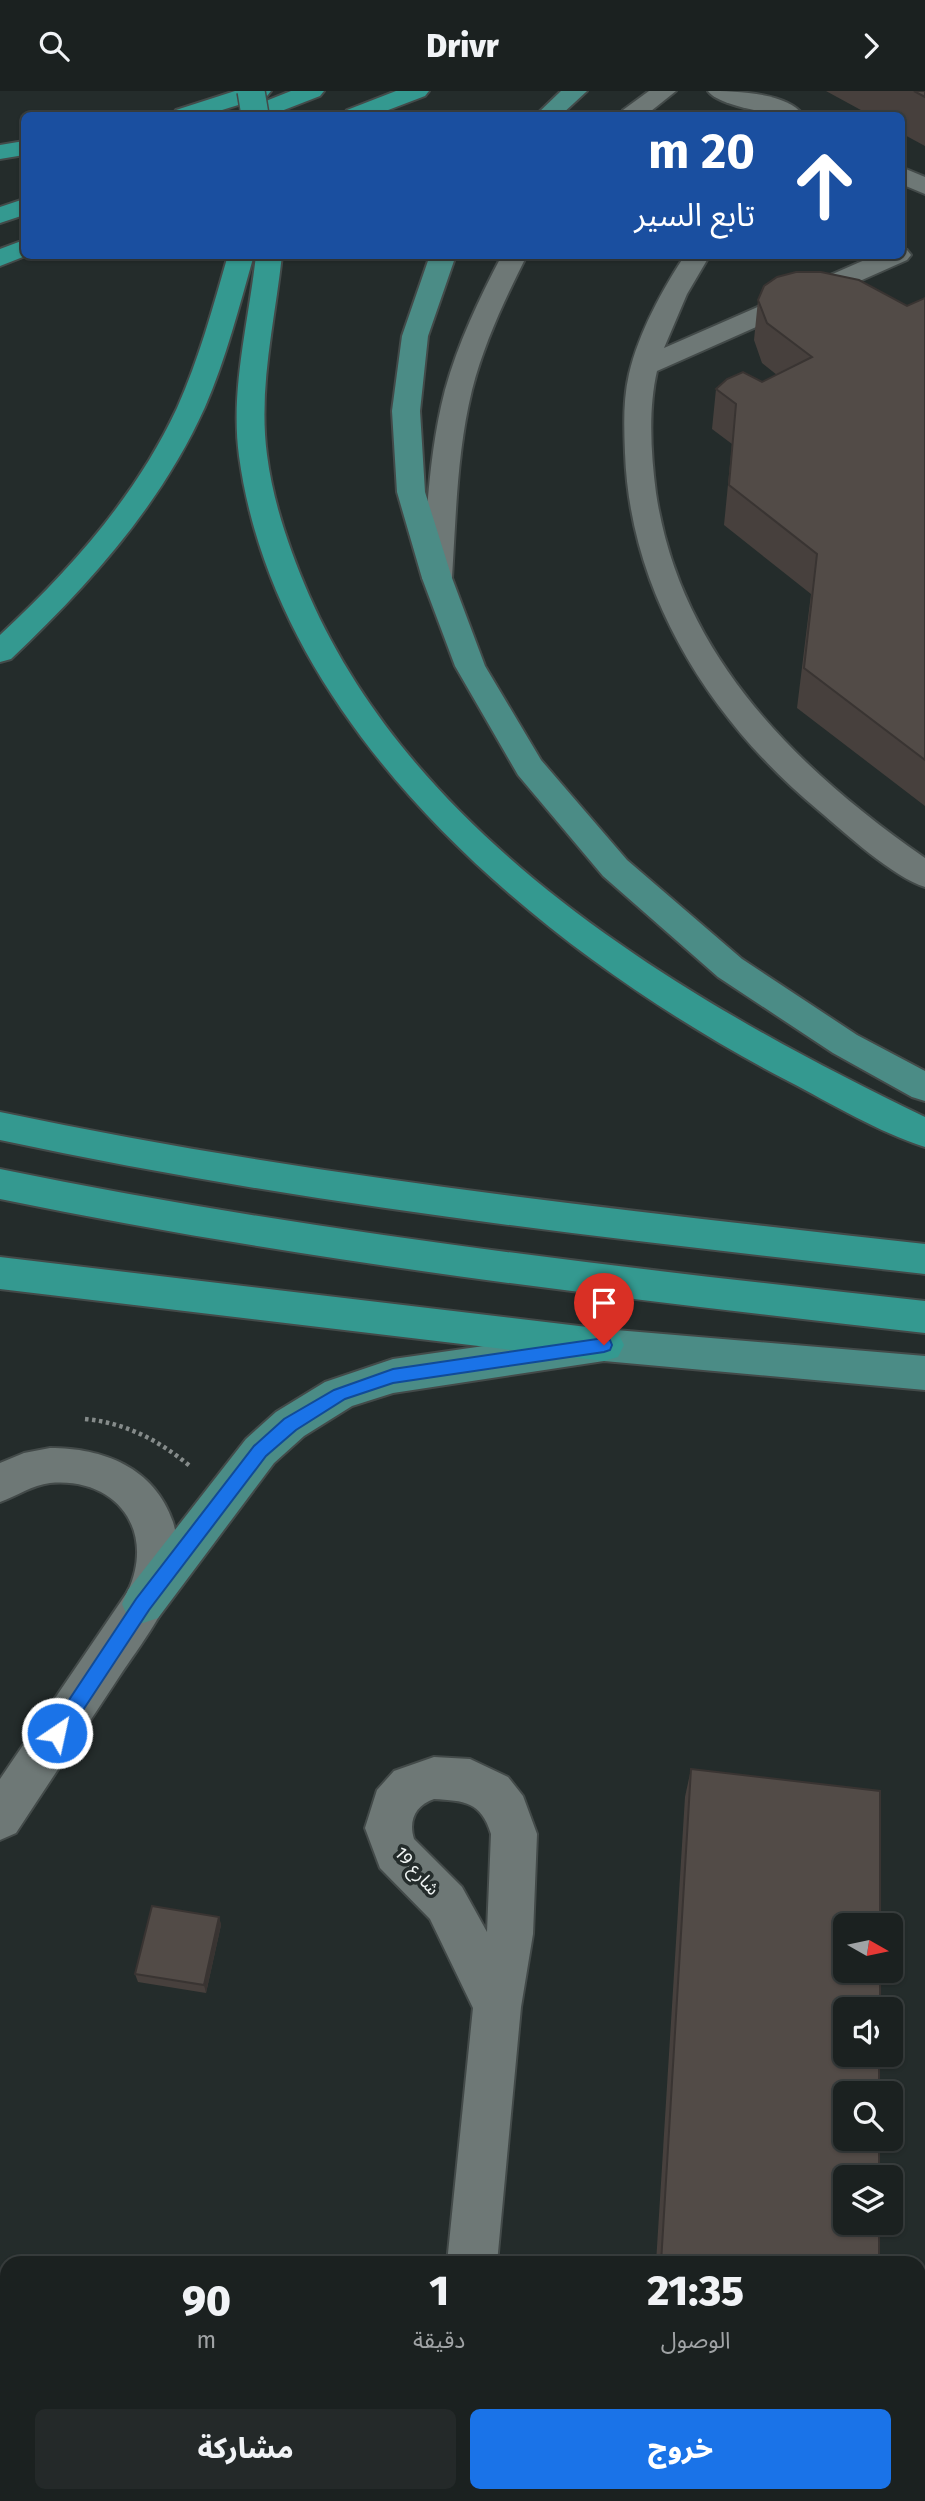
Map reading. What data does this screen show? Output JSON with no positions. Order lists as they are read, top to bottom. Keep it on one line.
{"north":"right","page":{"header":"Drivr","turn":["20 m","تابع السير"],"eta":["21:35","الوصول","1","دقيقة","90","m"],"buttons":["خروج","مشاركة"]}}
